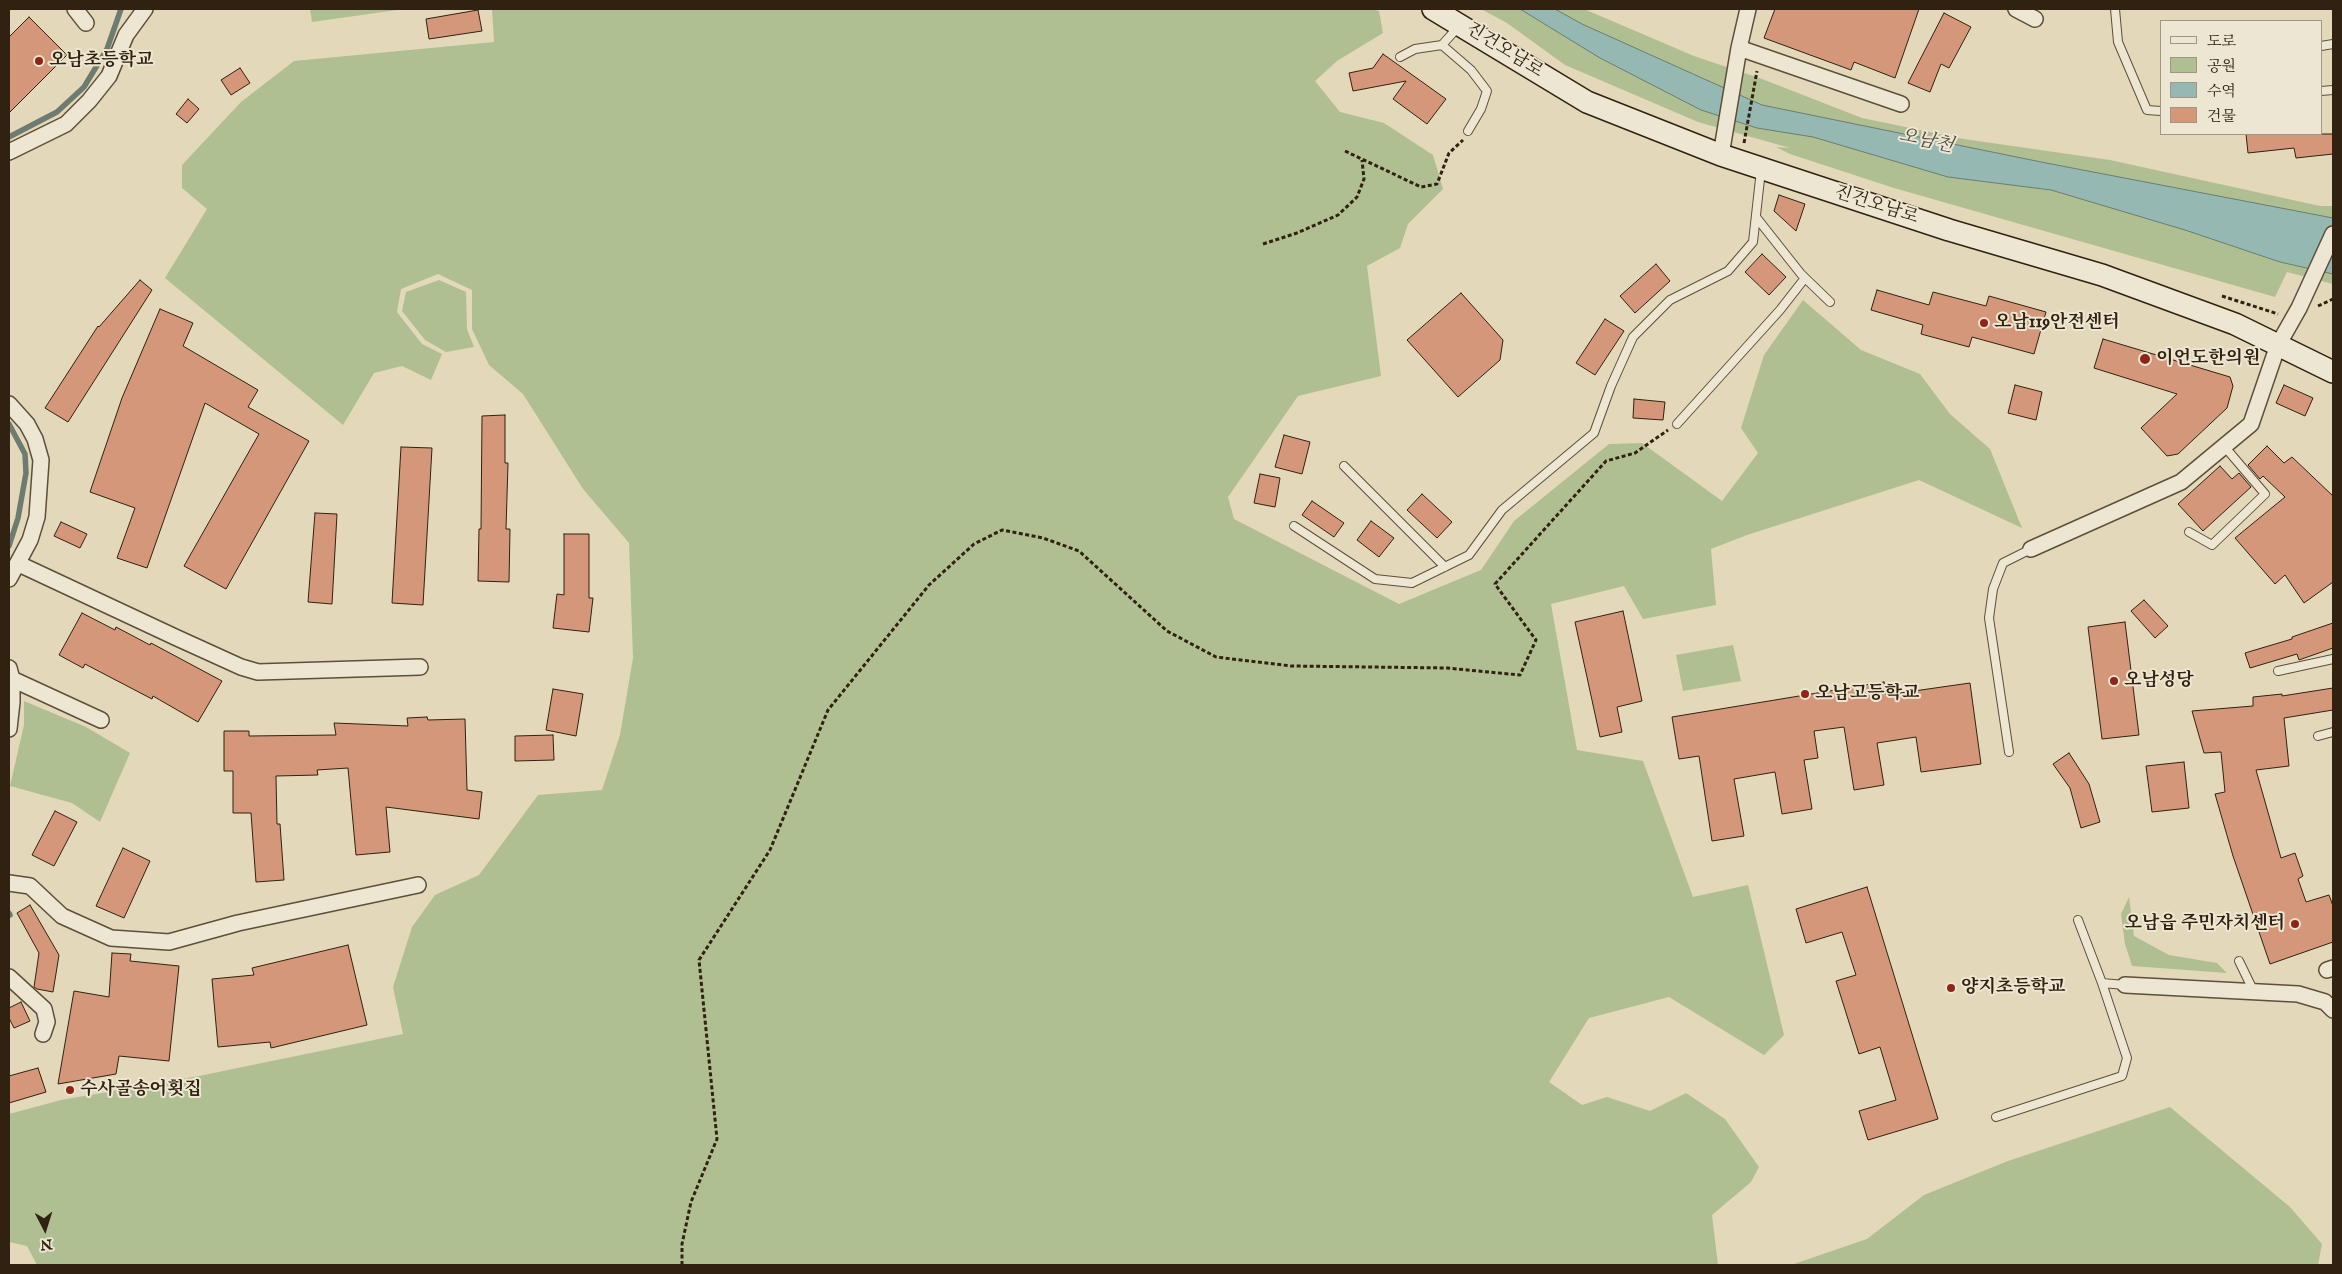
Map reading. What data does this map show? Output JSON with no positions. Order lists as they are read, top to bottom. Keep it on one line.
{"streets":{"main road":["진건오남로"]},"water":["오남천"],"places":["오남초등학교","오남119안전센터","이언도한의원","오남성당","오남고등학교","오남읍 주민자치센터","양지초등학교","수사골송어횟집"],"legend":["도로","공원","수역","건물"],"north":"bottom"}
